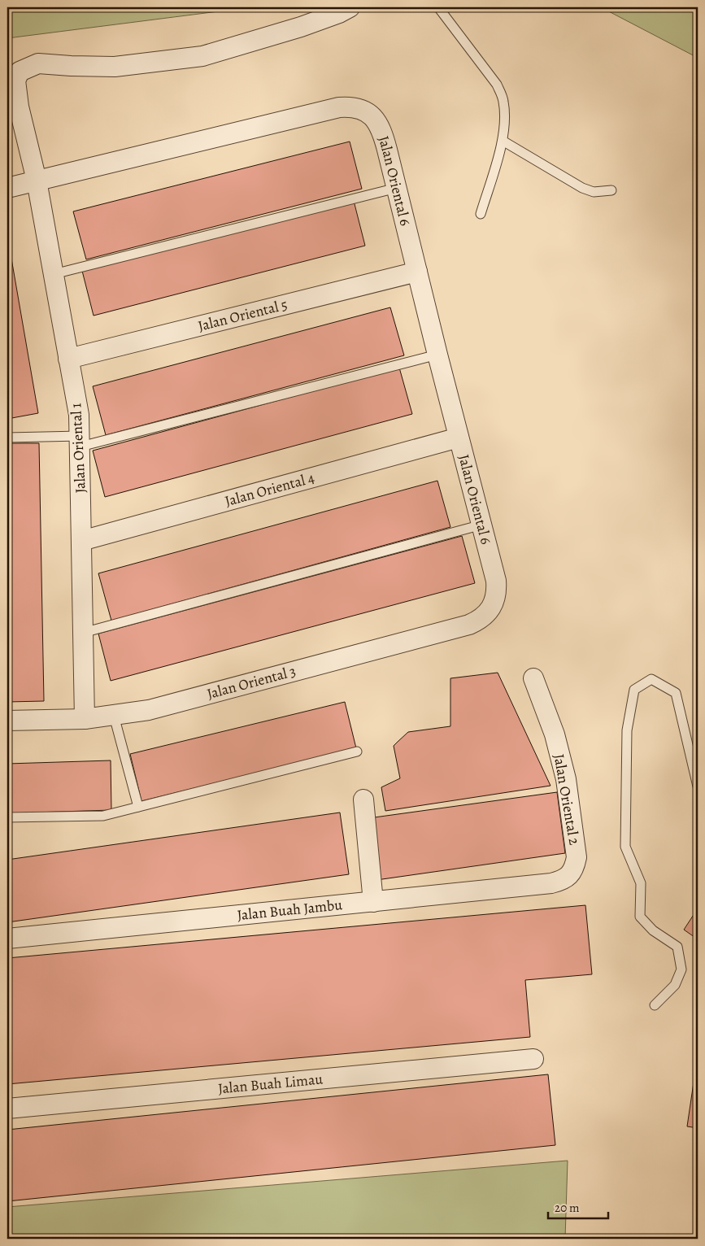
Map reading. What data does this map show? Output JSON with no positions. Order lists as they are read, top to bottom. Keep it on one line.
{"streets":{"street":["Jalan Oriental 6","Jalan Oriental 5","Jalan Oriental 1","Jalan Oriental 4","Jalan Oriental 3","Jalan Oriental 2","Jalan Buah Jambu","Jalan Buah Limau"]},"crossings":[["Jalan Oriental 6","Jalan Oriental 5"],["Jalan Oriental 6","Jalan Oriental 1"],["Jalan Oriental 6","Jalan Oriental 4"],["Jalan Oriental 6","Jalan Oriental 3"],["Jalan Oriental 5","Jalan Oriental 1"],["Jalan Oriental 1","Jalan Oriental 4"],["Jalan Oriental 1","Jalan Oriental 3"],["Jalan Oriental 2","Jalan Buah Jambu"]],"scale_bar":"20 m"}
